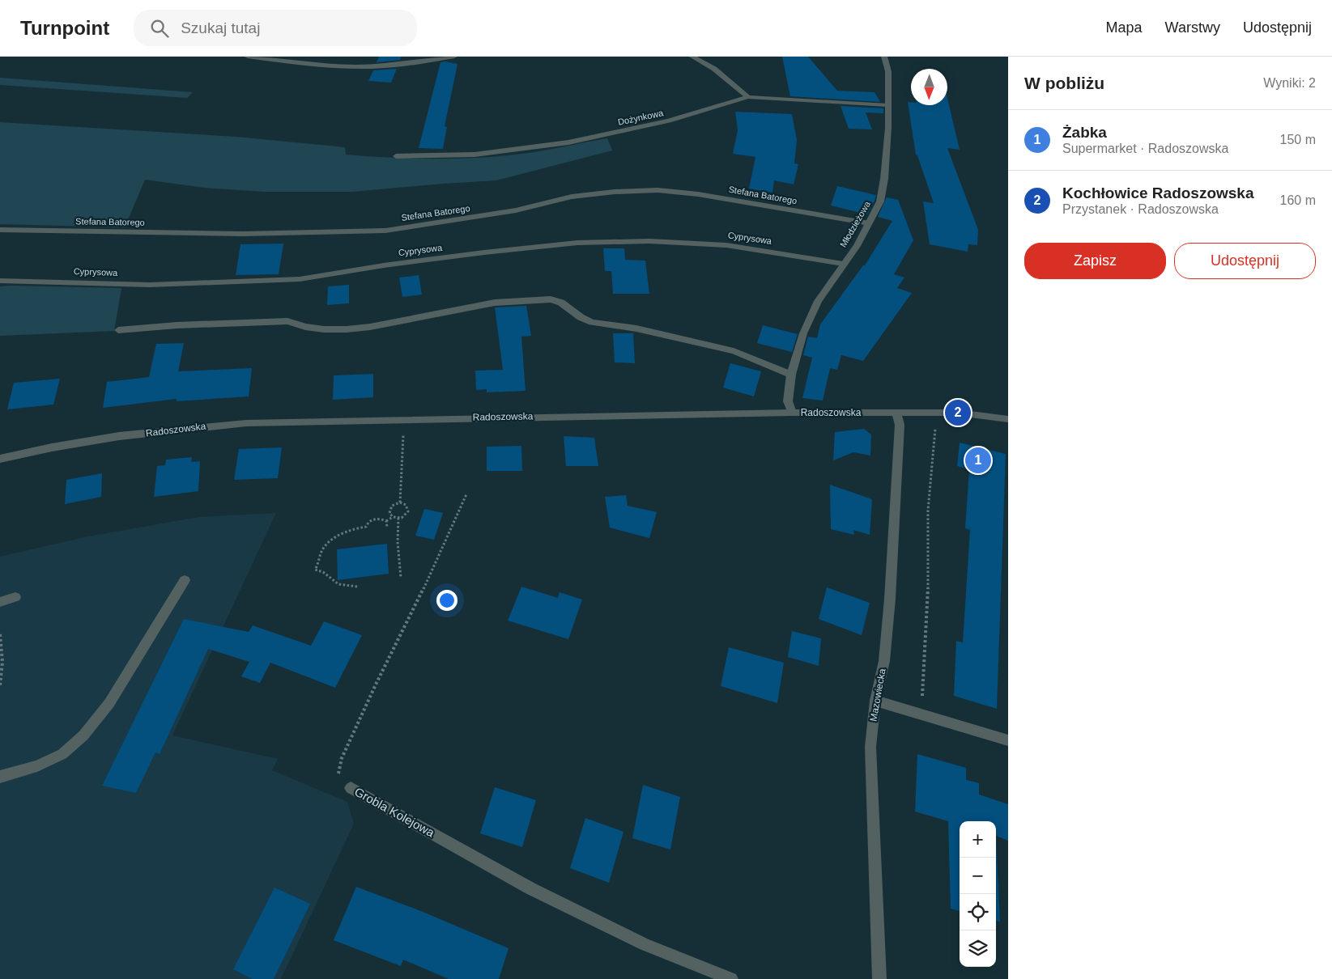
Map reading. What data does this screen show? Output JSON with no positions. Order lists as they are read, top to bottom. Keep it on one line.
{"streets":{"street":["Dożynkowa","Stefana Batorego","Młodzieżowa","Cyprysowa","Radoszowska","Mazowiecka","Grobla Kolejowa"]},"crossings":[["Dożynkowa","Młodzieżowa"],["Stefana Batorego","Młodzieżowa"],["Młodzieżowa","Cyprysowa"],["Młodzieżowa","Radoszowska"],["Radoszowska","Mazowiecka"]],"north":"bottom","page":{"header":"Turnpoint","search":"Szukaj tutaj","nav":["Mapa","Warstwy","Udostępnij"],"heading":["W pobliżu","Wyniki: 2"],"list":[{"mark":"1","name":"Żabka","note":"Supermarket · Radoszowska","value":"150 m"},{"mark":"2","name":"Kochłowice Radoszowska","note":"Przystanek · Radoszowska","value":"160 m"}],"buttons":["Zapisz","Udostępnij"],"pins":["2","1"],"map_buttons":["+","−"]}}
